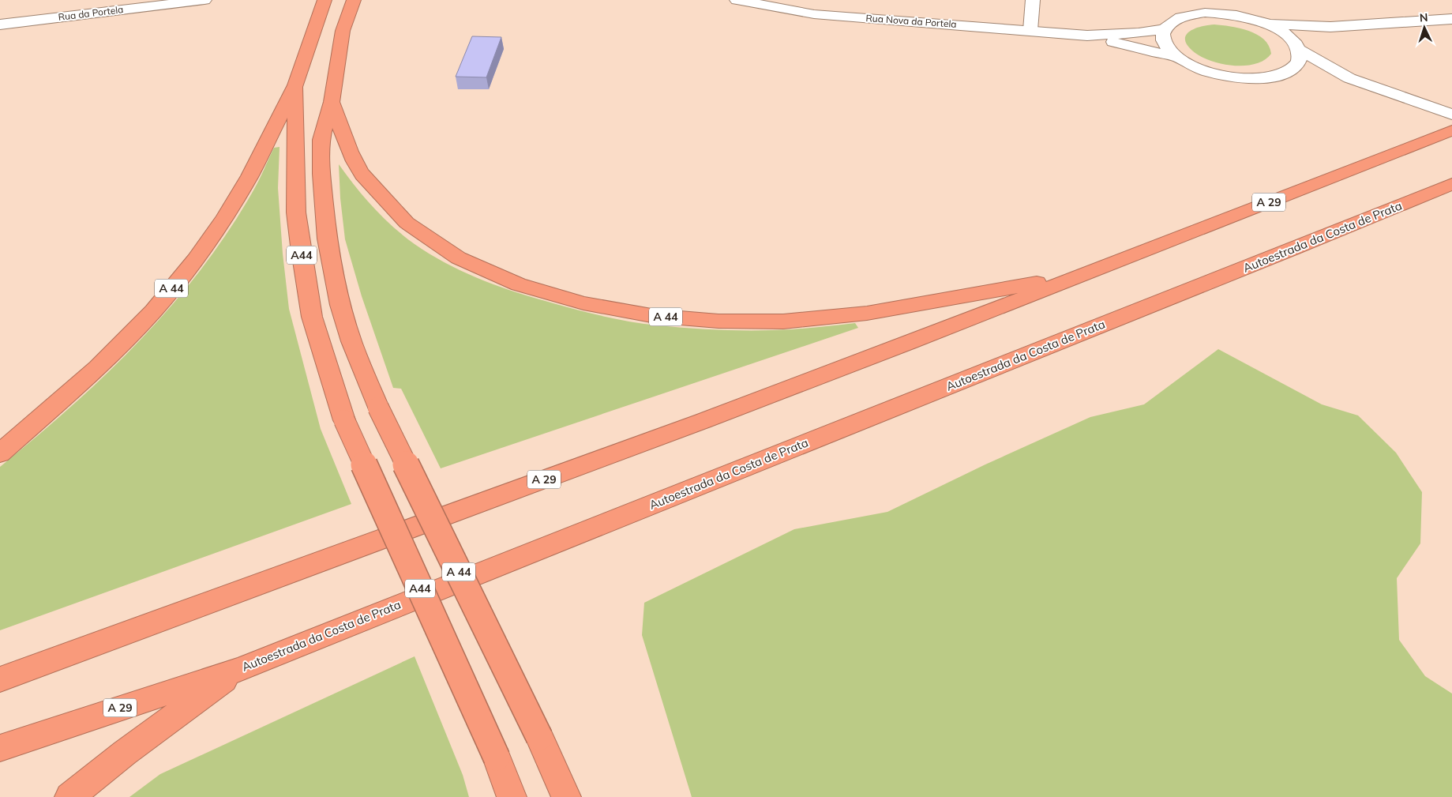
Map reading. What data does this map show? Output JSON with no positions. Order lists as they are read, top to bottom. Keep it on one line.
{"streets":{"highway":["A 29","Autoestrada da Costa de Prata","A44","A 44"],"main road":["Rua da Portela","Rua Nova da Portela"]},"crossings":[["A 29","A 44"],["A44","A 44"]],"north":"top"}
